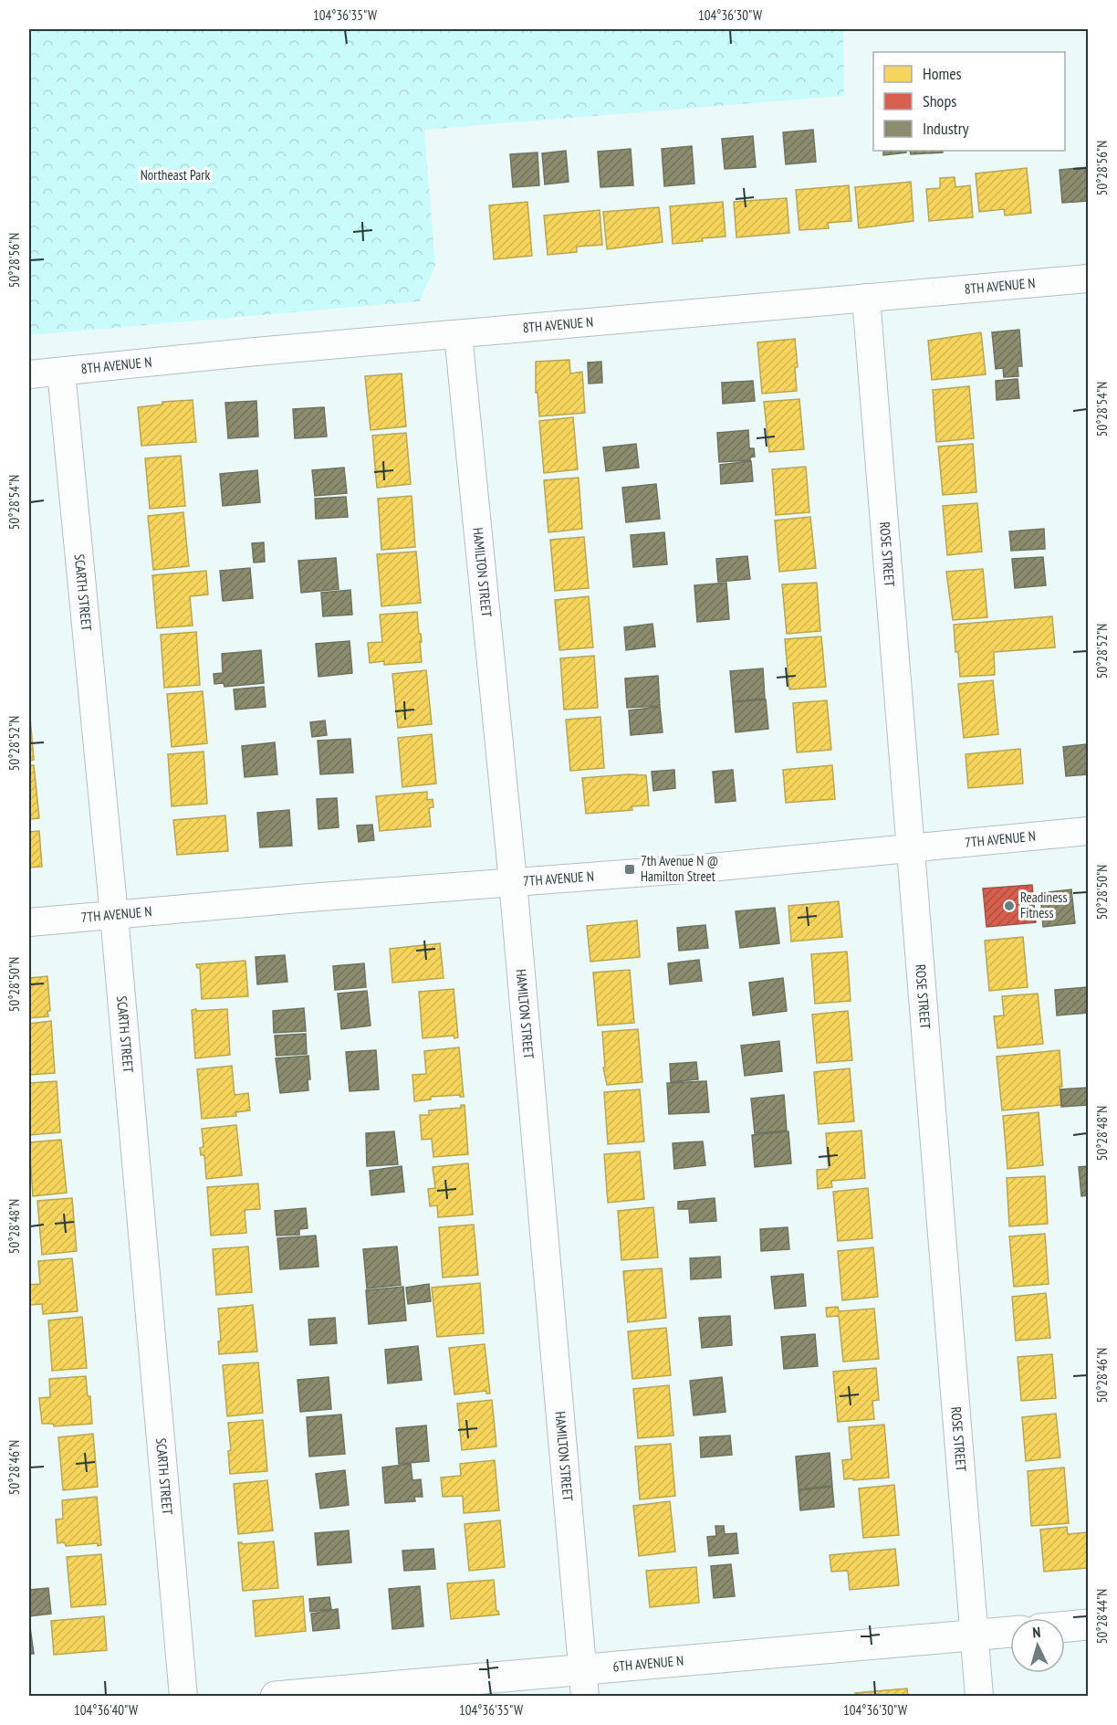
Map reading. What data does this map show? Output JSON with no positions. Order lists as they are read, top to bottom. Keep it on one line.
{"streets":{"street":["8TH AVENUE N","ROSE STREET","HAMILTON STREET","SCARTH STREET","7TH AVENUE N","6TH AVENUE N"]},"crossings":[["8TH AVENUE N","ROSE STREET"],["8TH AVENUE N","HAMILTON STREET"],["8TH AVENUE N","SCARTH STREET"],["ROSE STREET","7TH AVENUE N"],["ROSE STREET","6TH AVENUE N"],["HAMILTON STREET","7TH AVENUE N"],["HAMILTON STREET","6TH AVENUE N"],["SCARTH STREET","7TH AVENUE N"]],"parks":["Northeast Park"],"places":{"transit":["7th Avenue N @ Hamilton Street"],"other":["Readiness Fitness"]},"legend":["Homes","Shops","Industry"],"north":"top","coordinates":["104°36'35\"W","104°36'30\"W","50°28'56\"N","50°28'54\"N","50°28'52\"N","50°28'50\"N","50°28'48\"N","50°28'46\"N","50°28'44\"N","104°36'40\"W"]}
